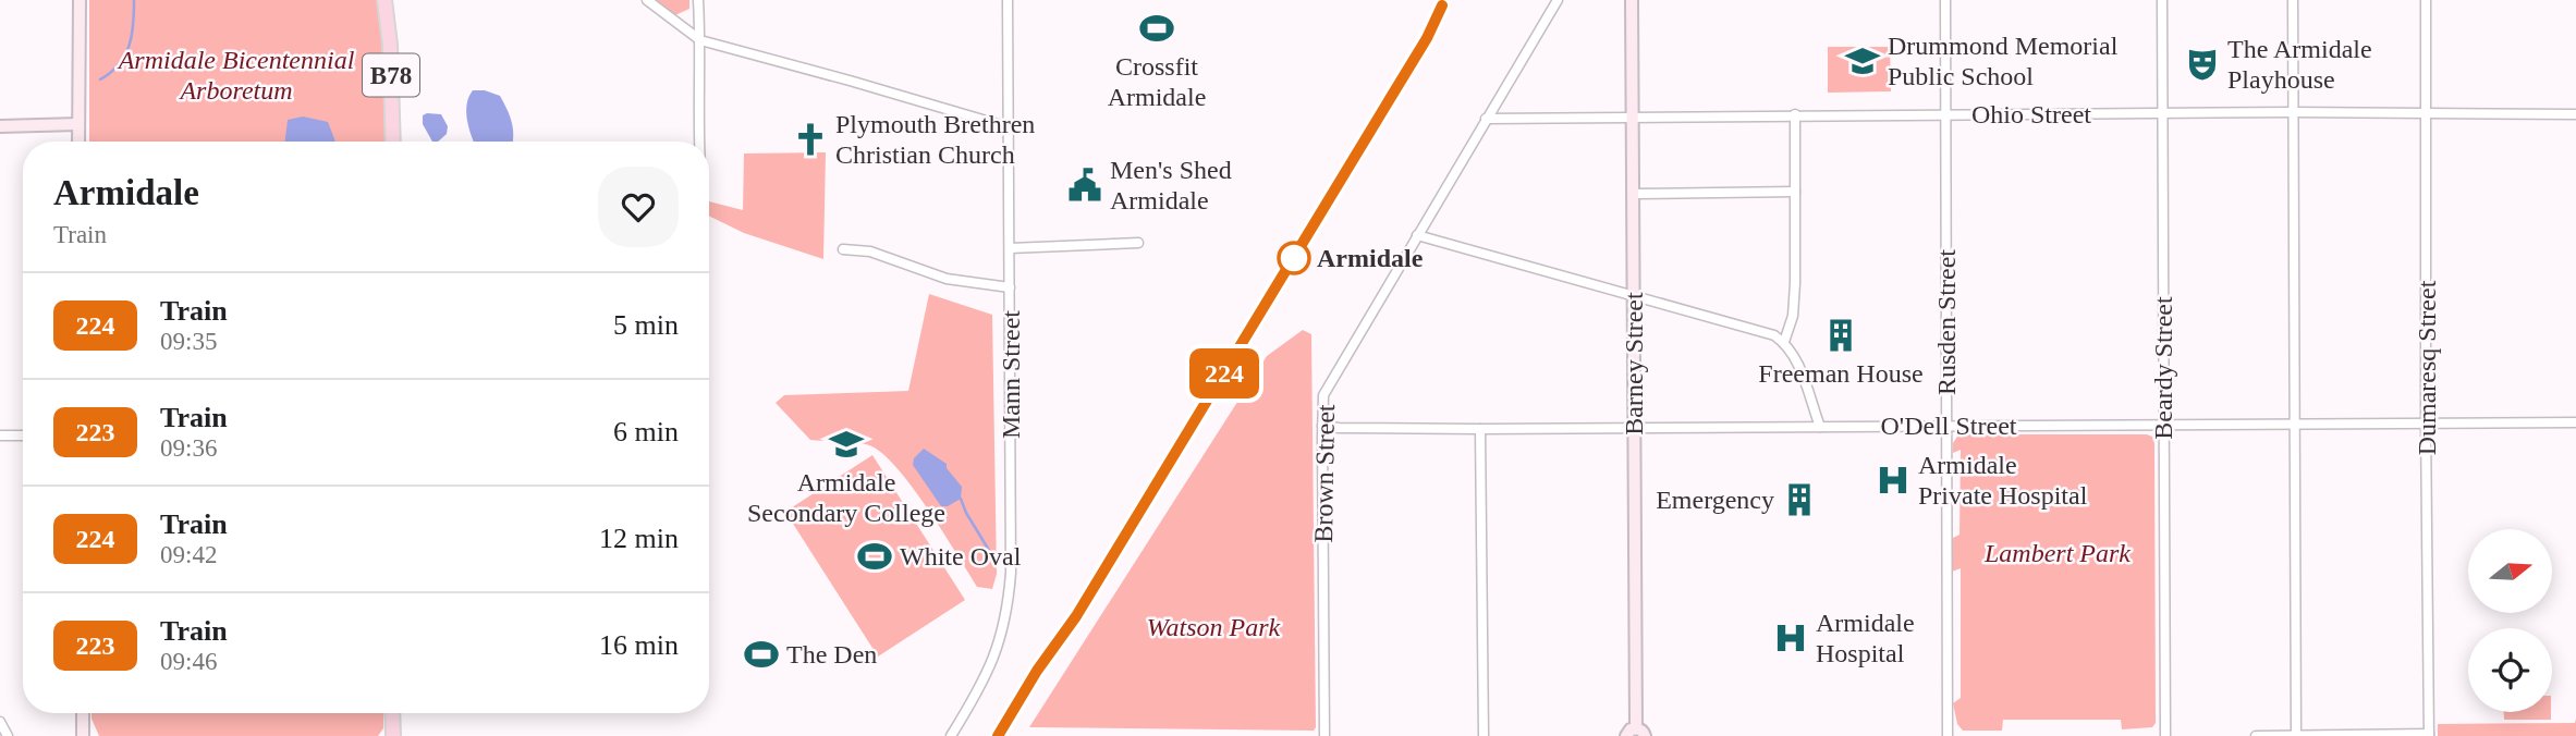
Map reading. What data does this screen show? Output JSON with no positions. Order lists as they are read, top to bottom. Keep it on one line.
{"streets":{"main road":["B78"],"street":["Ohio Street","Rusden Street","Barney Street","Beardy Street","Dumaresq Street","Mann Street","O'Dell Street","Brown Street"]},"crossings":[["Ohio Street","Rusden Street"],["Ohio Street","Barney Street"],["Ohio Street","Beardy Street"],["Ohio Street","Dumaresq Street"],["Ohio Street","Brown Street"],["Rusden Street","O'Dell Street"],["Barney Street","O'Dell Street"],["Beardy Street","O'Dell Street"],["Dumaresq Street","O'Dell Street"],["O'Dell Street","Brown Street"]],"parks":["Armidale Bicentennial Arboretum","Lambert Park","Watson Park"],"places":{"sports":["Crossfit Armidale","White Oval","The Den"],"school or university":["Drummond Memorial Public School","Armidale Secondary College"],"theatre":["The Armidale Playhouse"],"church":["Plymouth Brethren Christian Church"],"public building":["Men's Shed Armidale"],"other":["Armidale"],"building":["Freeman House","Emergency"],"hospital":["Armidale Private Hospital","Armidale Hospital"]},"north":"right","page":{"on_map":"224","heading":["Armidale","Train"],"list":[{"mark":"224","name":"Train","note":"09:35","value":"5 min"},{"mark":"223","name":"Train","note":"09:36","value":"6 min"},{"mark":"224","name":"Train","note":"09:42","value":"12 min"},{"mark":"223","name":"Train","note":"09:46","value":"16 min"}]}}
